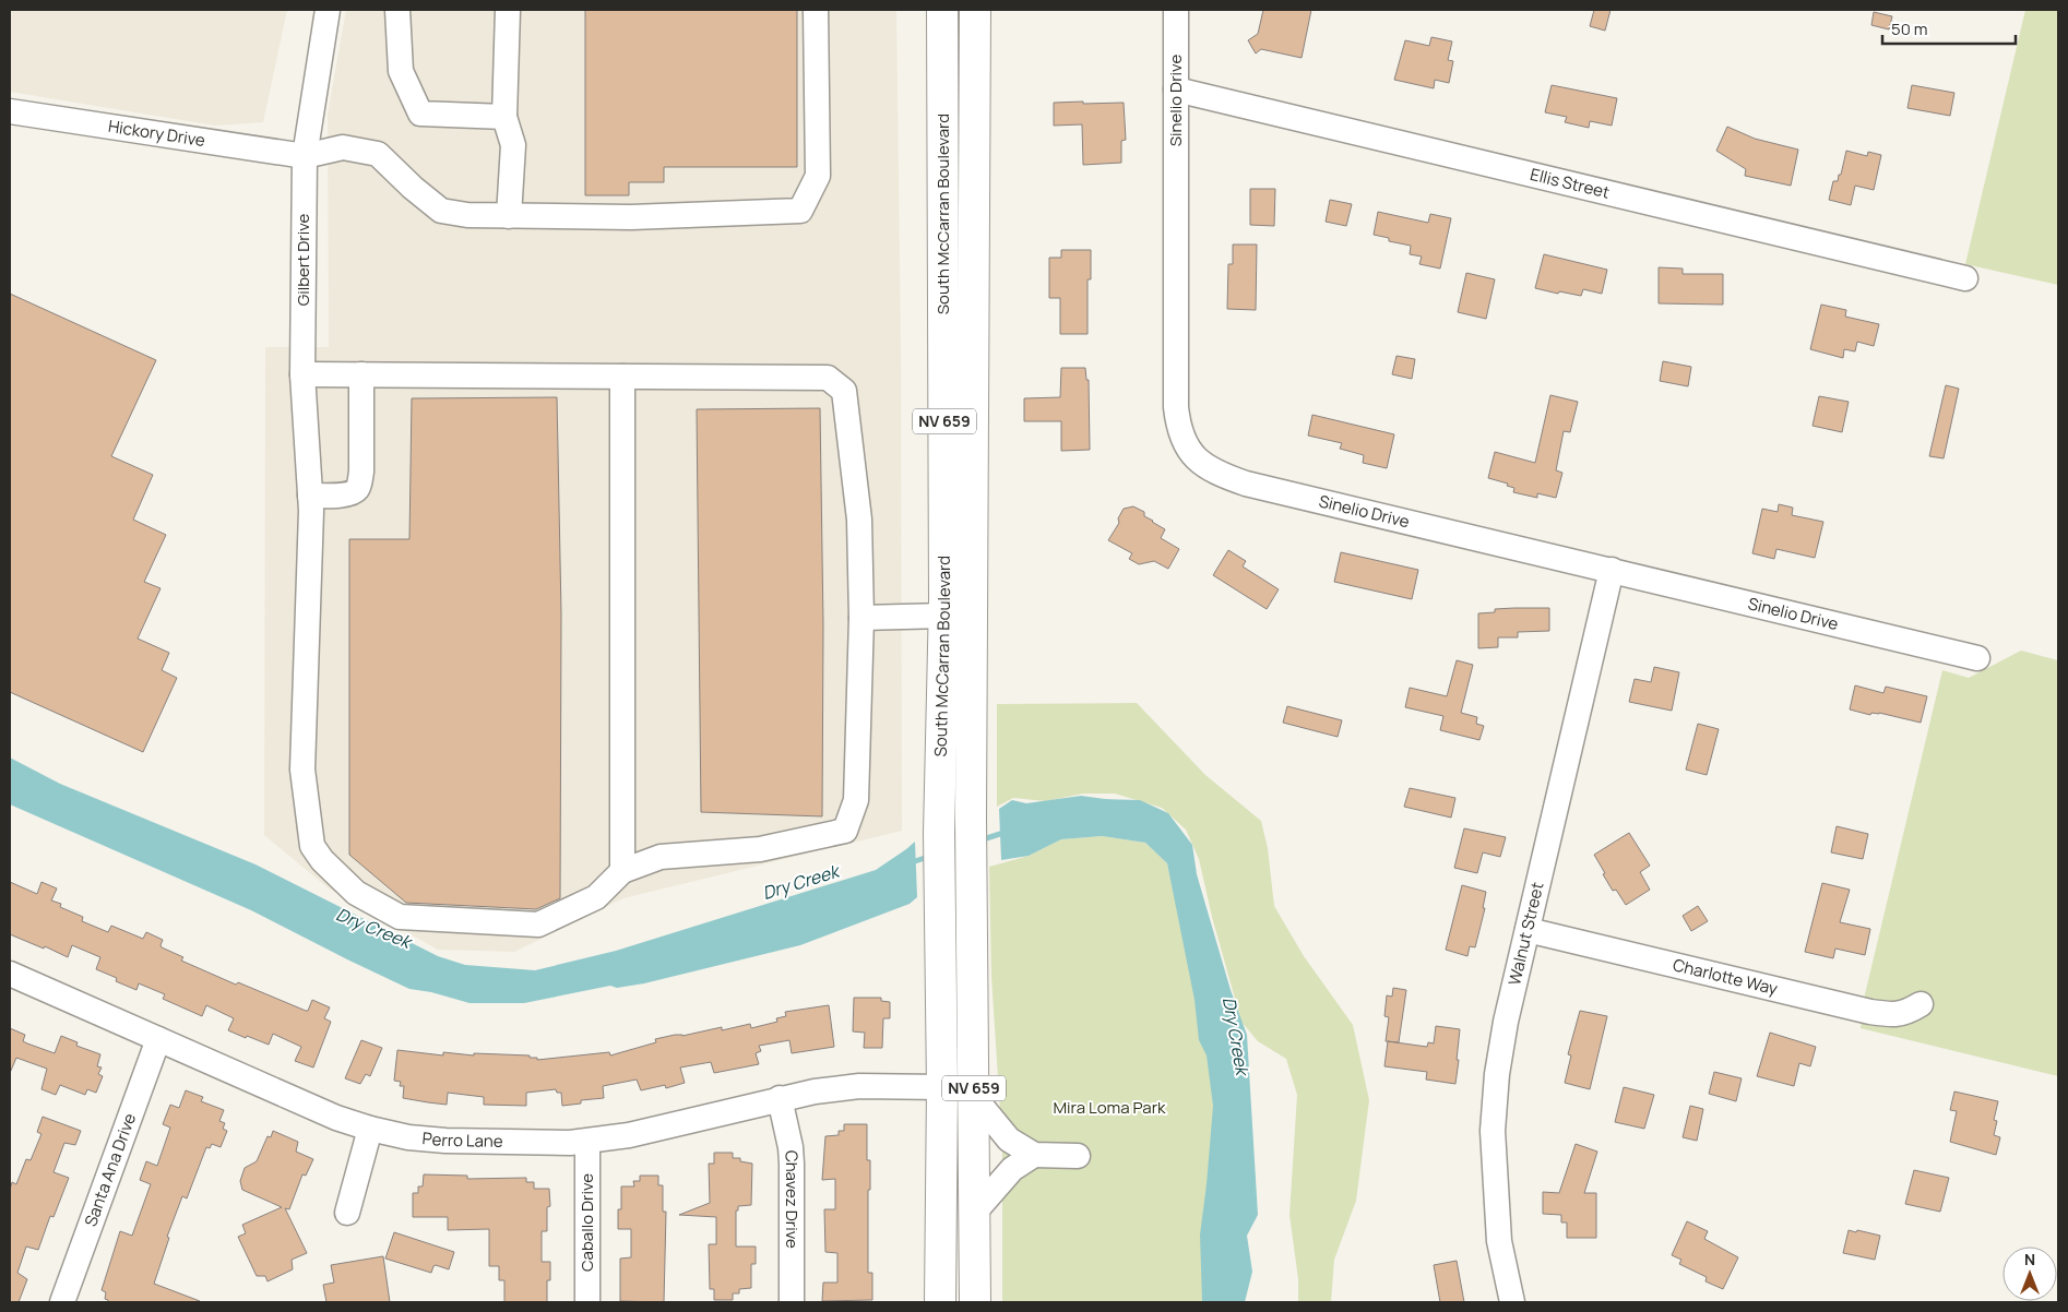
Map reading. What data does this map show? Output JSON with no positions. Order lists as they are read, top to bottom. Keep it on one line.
{"streets":{"main road":["South McCarran Boulevard","NV 659"],"street":["Sinelio Drive","Hickory Drive","Ellis Street","Gilbert Drive","Walnut Street","Charlotte Way","Perro Lane","Santa Ana Drive","Chavez Drive","Caballo Drive"]},"crossings":[["Sinelio Drive","Ellis Street"],["Sinelio Drive","Walnut Street"],["Hickory Drive","Gilbert Drive"],["South McCarran Boulevard","Perro Lane"],["Walnut Street","Charlotte Way"],["Perro Lane","Santa Ana Drive"],["Perro Lane","Chavez Drive"],["Perro Lane","Caballo Drive"]],"water":["Dry Creek"],"parks":["Mira Loma Park"],"scale_bar":"50 m","north":"top"}
